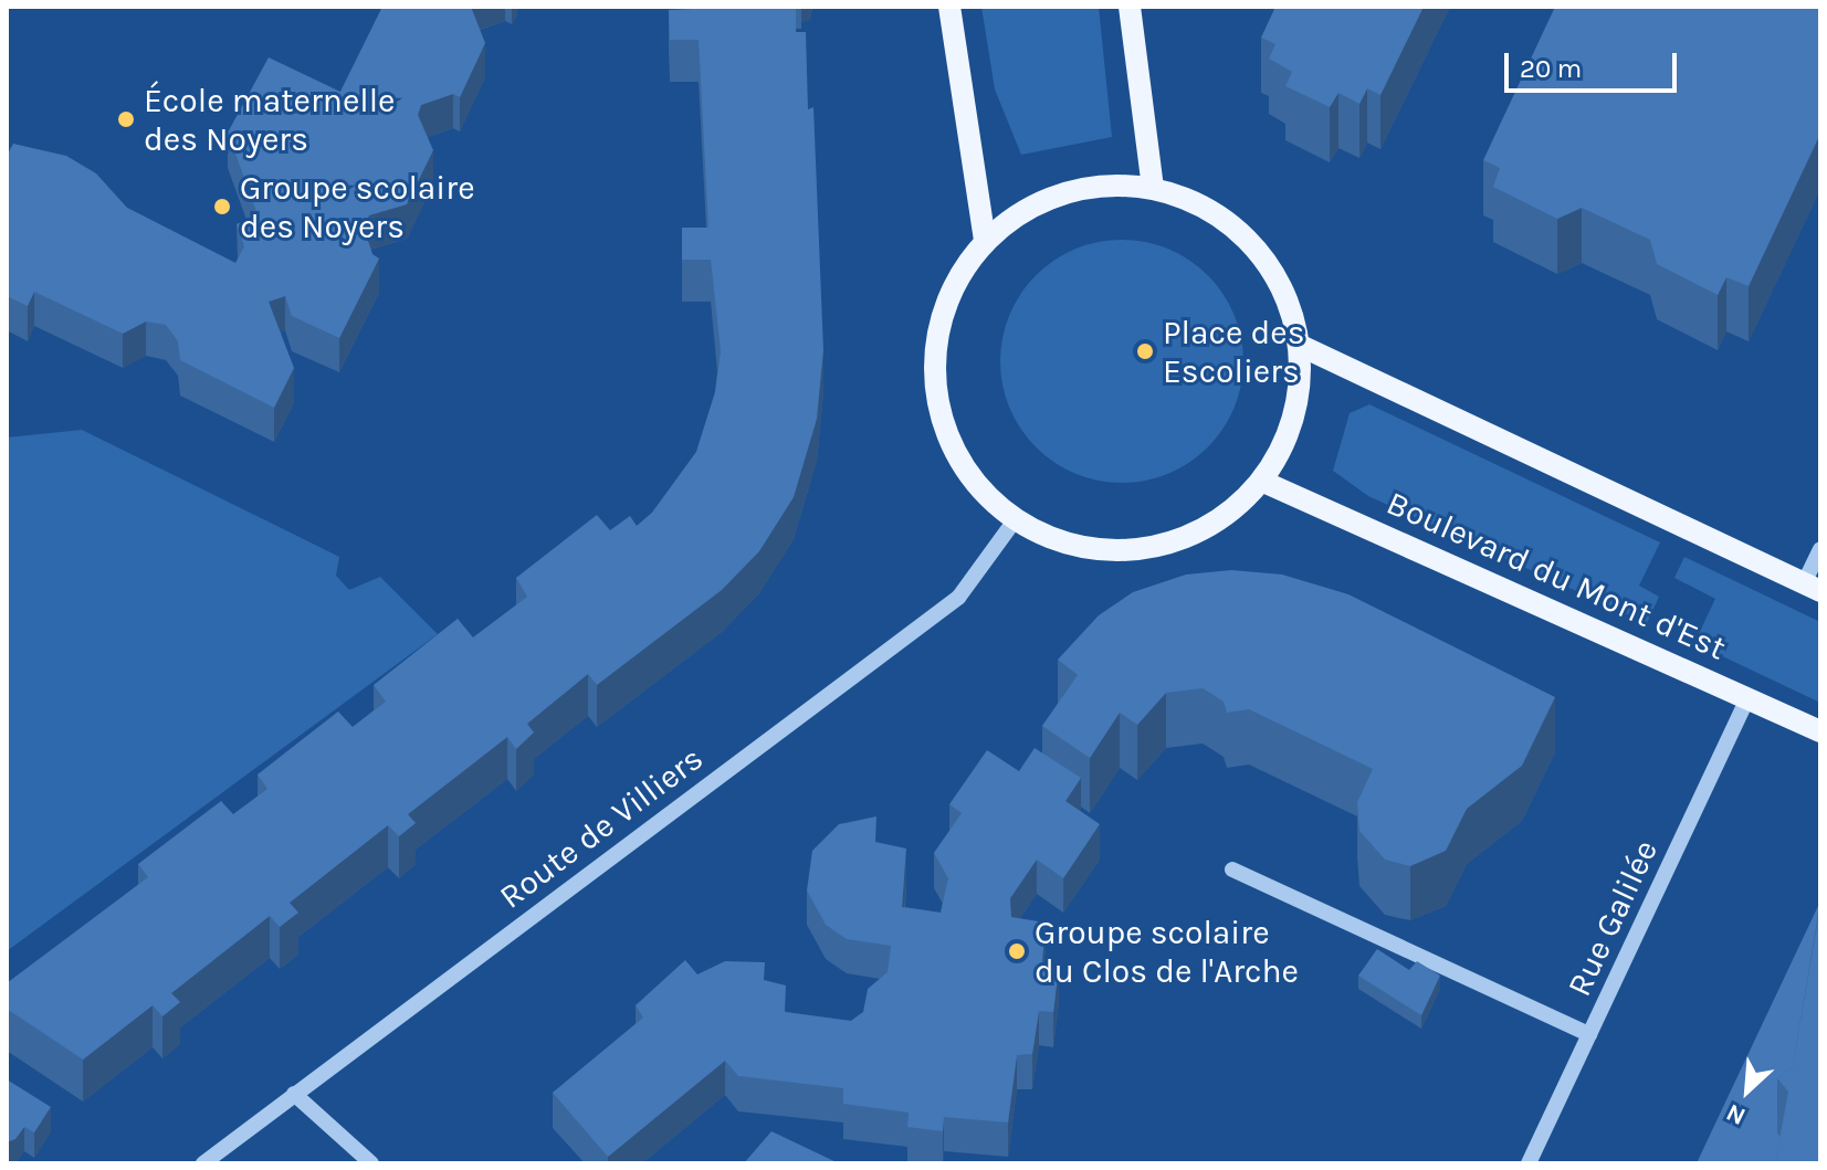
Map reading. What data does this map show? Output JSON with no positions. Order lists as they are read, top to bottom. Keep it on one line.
{"streets":{"main road":["Boulevard du Mont d'Est"],"street":["Route de Villiers","Rue Galilée"]},"crossings":[["Boulevard du Mont d'Est","Rue Galilée"]],"places":["École maternelle des Noyers","Groupe scolaire des Noyers","Place des Escoliers","Groupe scolaire du Clos de l'Arche"],"scale_bar":"20 m","north":"bottom left"}
